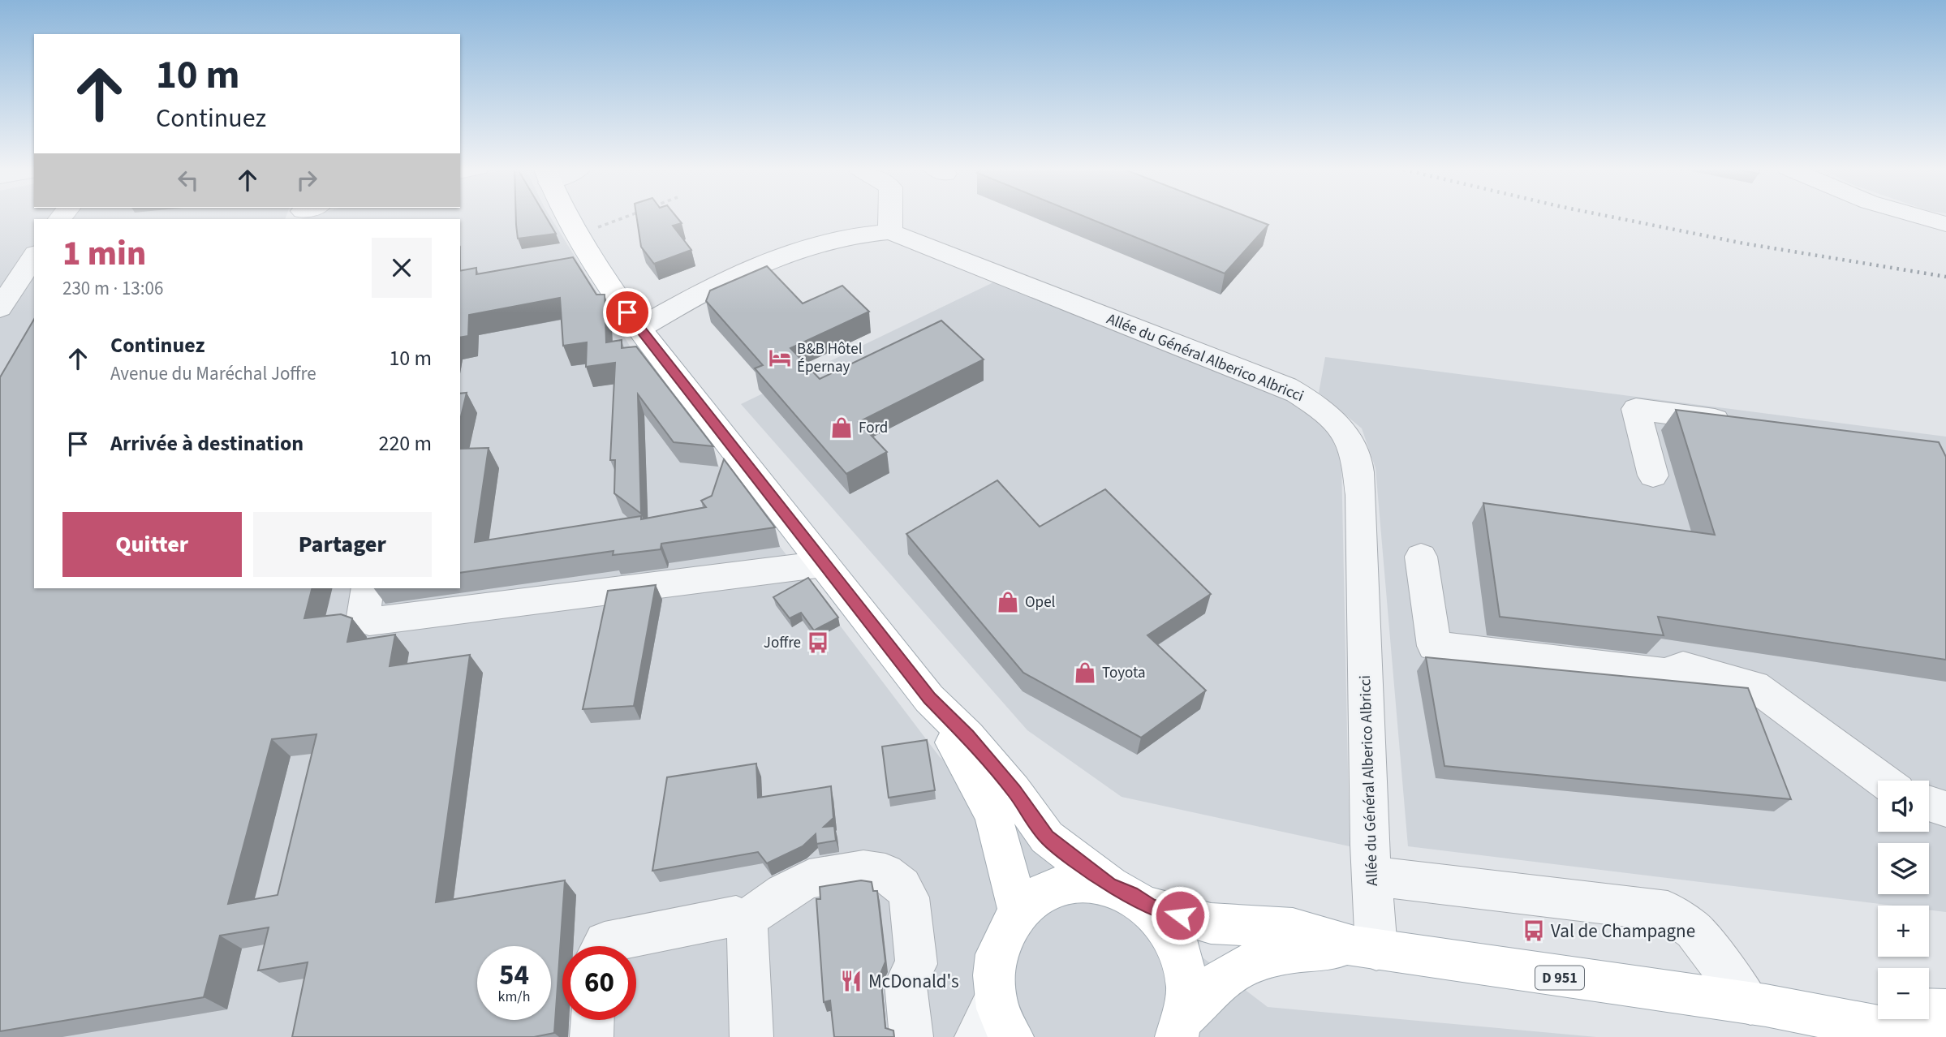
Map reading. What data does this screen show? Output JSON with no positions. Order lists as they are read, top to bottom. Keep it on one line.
{"streets":{"main road":["D 951"],"street":["Allée du Général Alberico Albricci"]},"crossings":[["Allée du Général Alberico Albricci","D 951"]],"places":{"hotel":["B&B Hôtel Épernay"],"shop":["Ford","Opel","Toyota"],"bus stop":["Joffre","Val de Champagne"],"restaurant":["McDonald's"]},"page":{"turn":["10 m","Continuez"],"heading":["1 min","230 m · 13:06"],"list":[{"name":"Continuez","note":"Avenue du Maréchal Joffre","value":"10 m"},{"name":"Arrivée à destination","value":"220 m"}],"buttons":["Quitter","Partager"],"map_buttons":["+","−"],"speed":"54 km/h","limit":"60"}}
